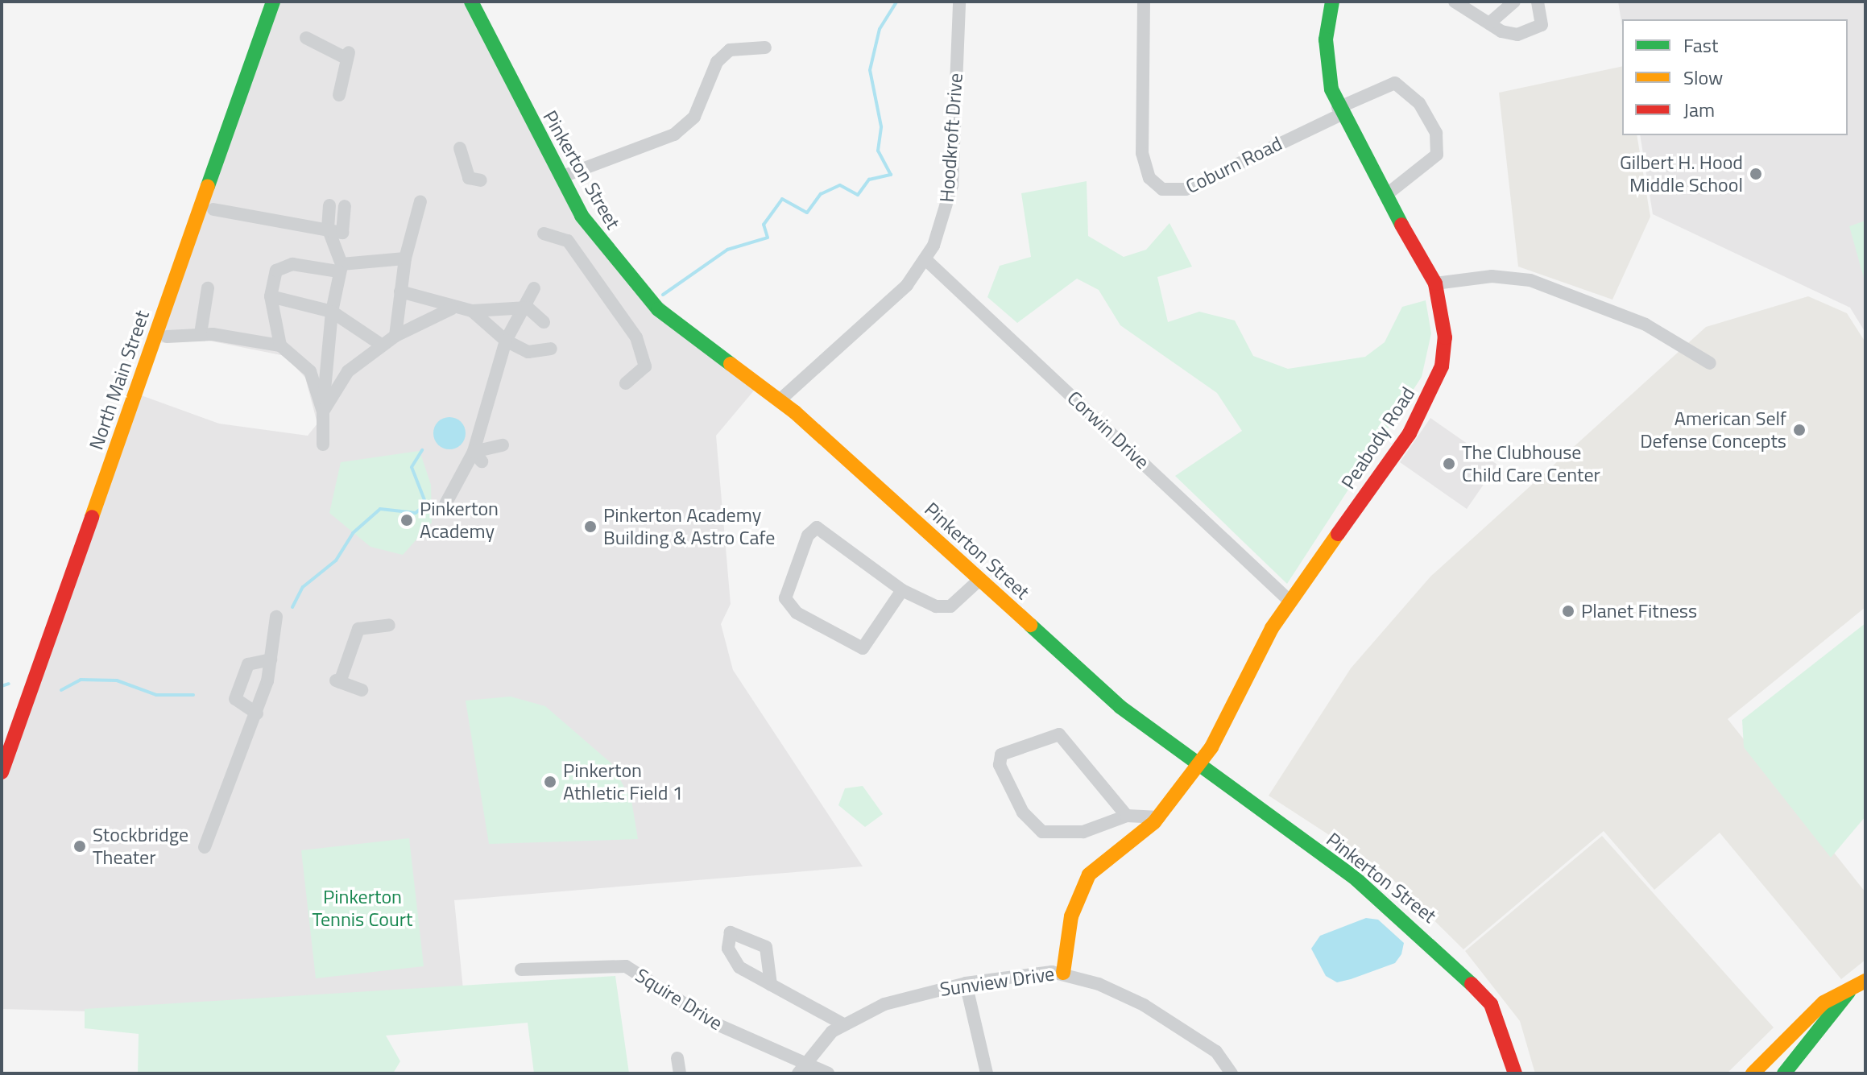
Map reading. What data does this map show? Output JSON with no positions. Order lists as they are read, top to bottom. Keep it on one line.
{"streets":{"street":["Hoodkroft Drive","Coburn Road","Pinkerton Street","North Main Street","Corwin Drive","Peabody Road","Sunview Drive","Squire Drive"]},"crossings":[["Hoodkroft Drive","Pinkerton Street"],["Hoodkroft Drive","Corwin Drive"],["Coburn Road","Peabody Road"],["Pinkerton Street","Peabody Road"],["Corwin Drive","Peabody Road"],["Peabody Road","Sunview Drive"],["Sunview Drive","Squire Drive"]],"parks":["Pinkerton Tennis Court"],"places":["Gilbert H. Hood Middle School","American Self Defense Concepts","The Clubhouse Child Care Center","Pinkerton Academy","Pinkerton Academy Building & Astro Cafe","Planet Fitness","Pinkerton Athletic Field 1","Stockbridge Theater"],"legend":["Fast","Slow","Jam"]}
